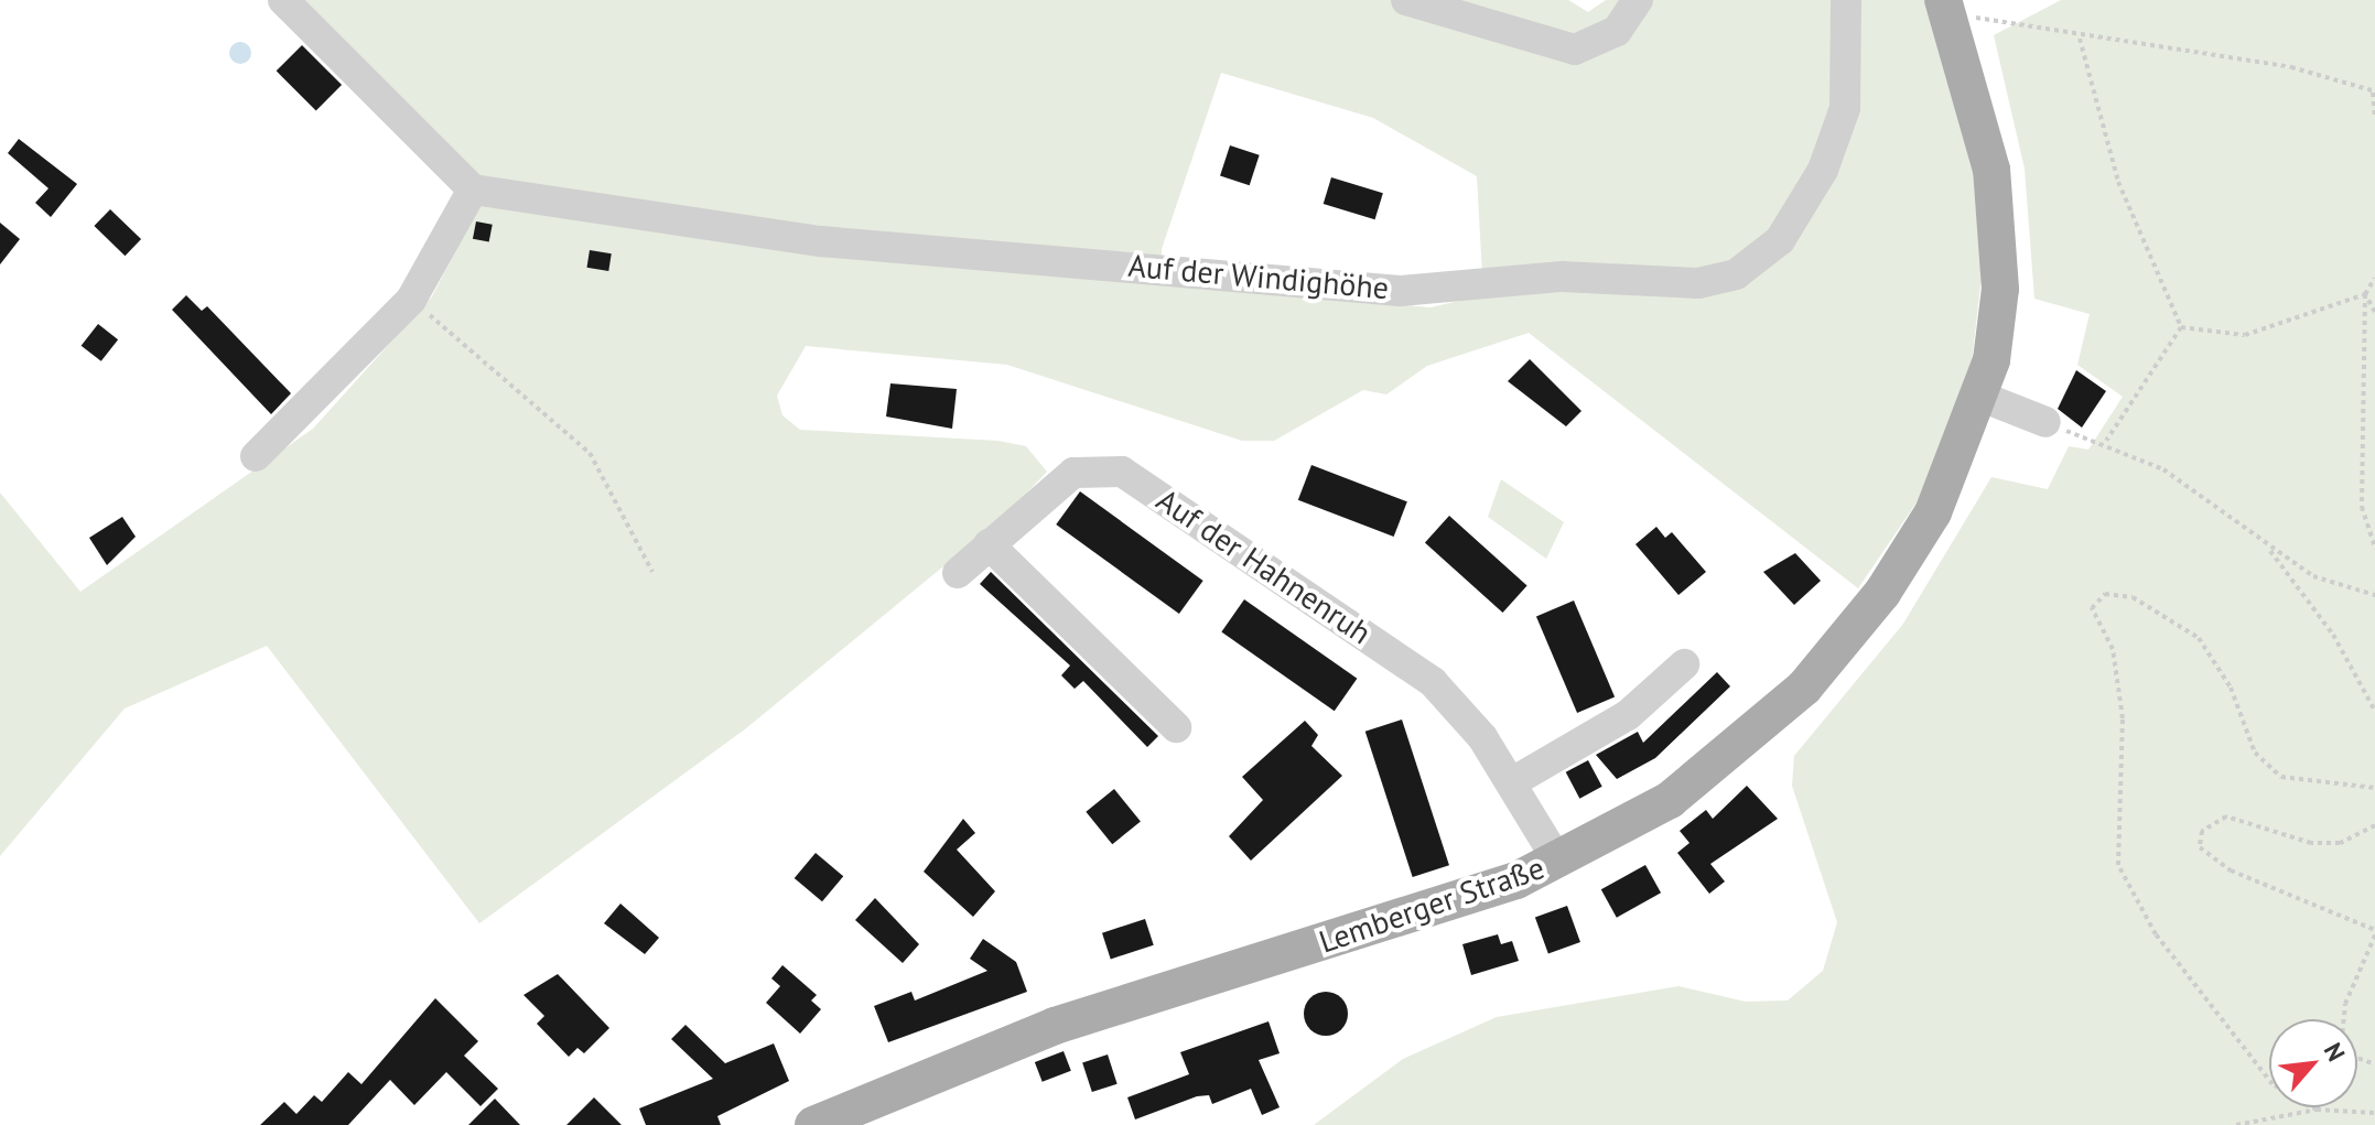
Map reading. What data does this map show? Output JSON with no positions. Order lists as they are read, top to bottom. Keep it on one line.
{"streets":{"main road":["Lemberger Straße"],"street":["Auf der Windighöhe","Auf der Hahnenruh"]},"crossings":[["Auf der Hahnenruh","Lemberger Straße"]],"north":"top right"}
